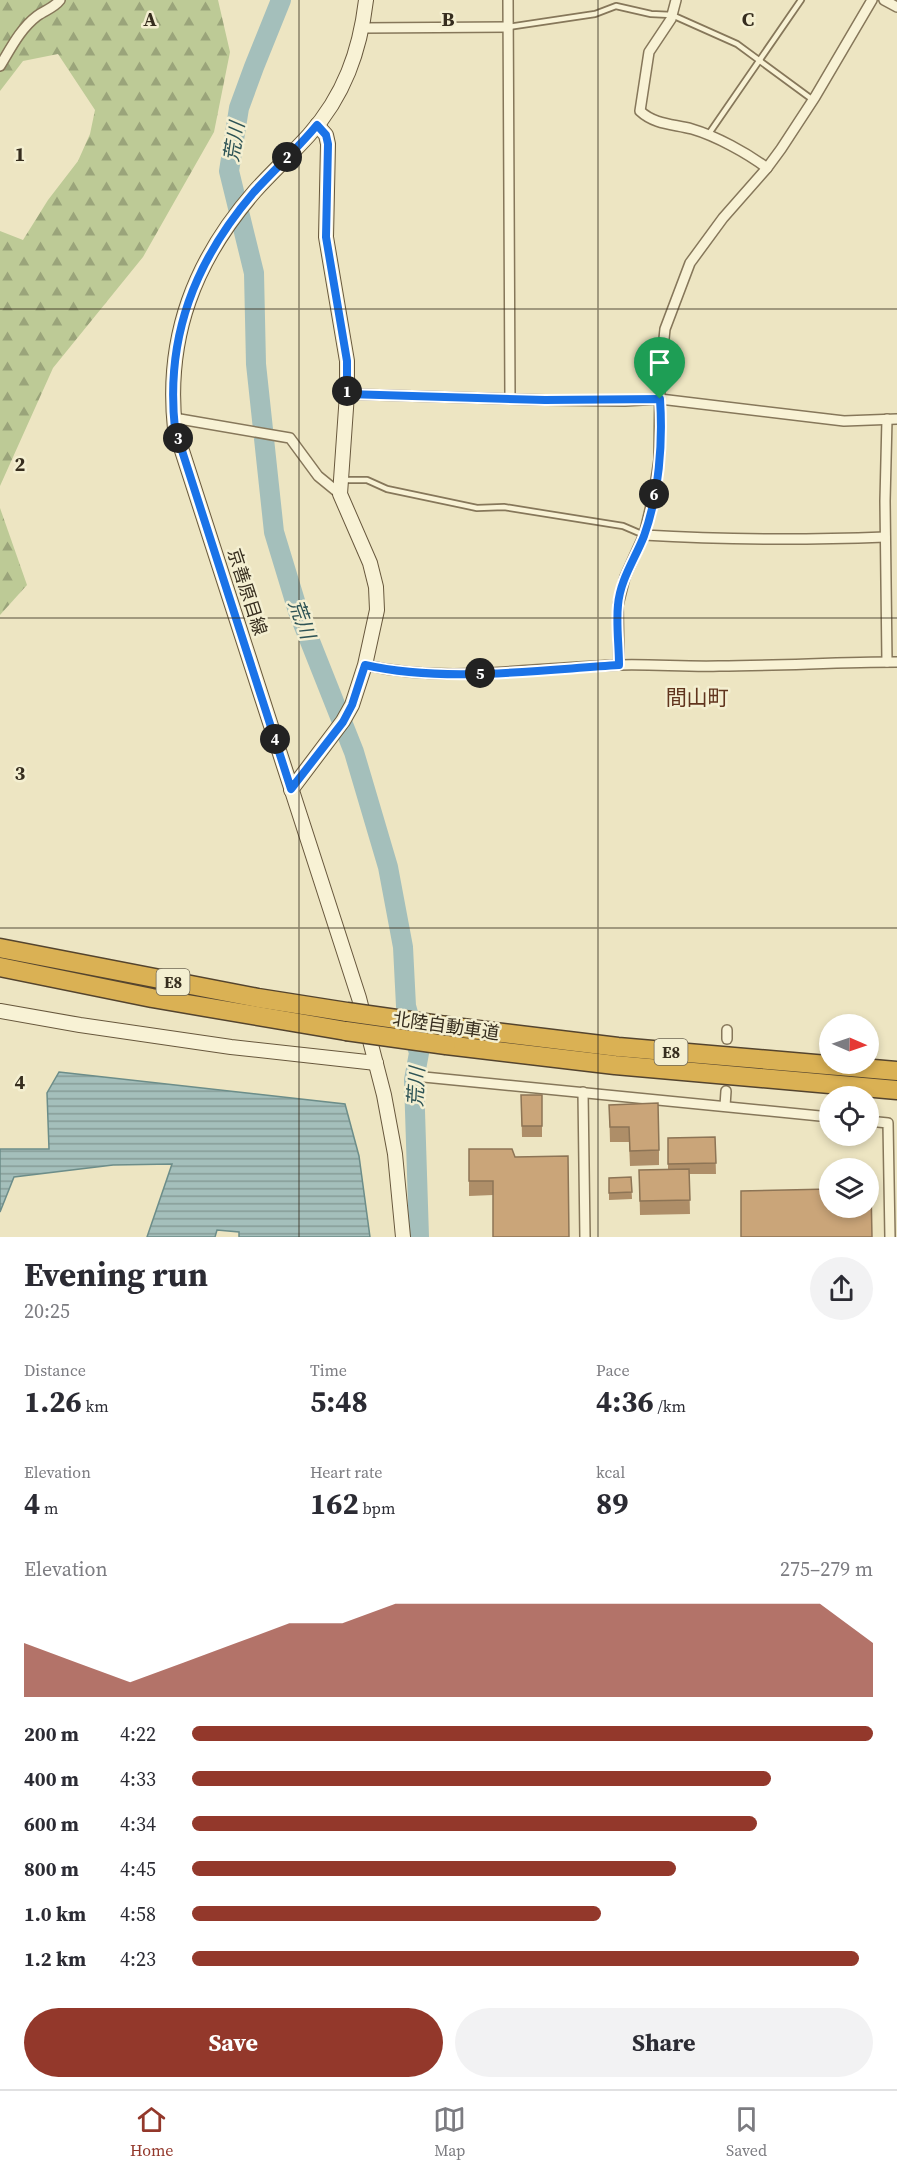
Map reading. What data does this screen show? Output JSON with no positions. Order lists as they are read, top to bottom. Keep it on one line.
{"streets":{"highway":["E8","北陸自動車道"],"main road":["京善原目線"]},"districts":["間山町"],"water":["荒川"],"north":"right","page":{"pins":["2","1","3","6","5","4"],"heading":["Evening run","20:25"],"stats":[["Distance","1.26 km"],["Time","5:48"],["Pace","4:36 /km"],["Elevation","4 m"],["Heart rate","162 bpm"],["kcal","89"]],"chart":["Elevation","275–279 m"],"list":[{"name":"200 m","note":"4:22"},{"name":"400 m","note":"4:33"},{"name":"600 m","note":"4:34"},{"name":"800 m","note":"4:45"},{"name":"1.0 km","note":"4:58"},{"name":"1.2 km","note":"4:23"}],"buttons":["Save","Share"],"tabs":["Home","Map","Saved"]},"grid":{"columns":["A","B","C"],"rows":["1","2","3","4"]}}
